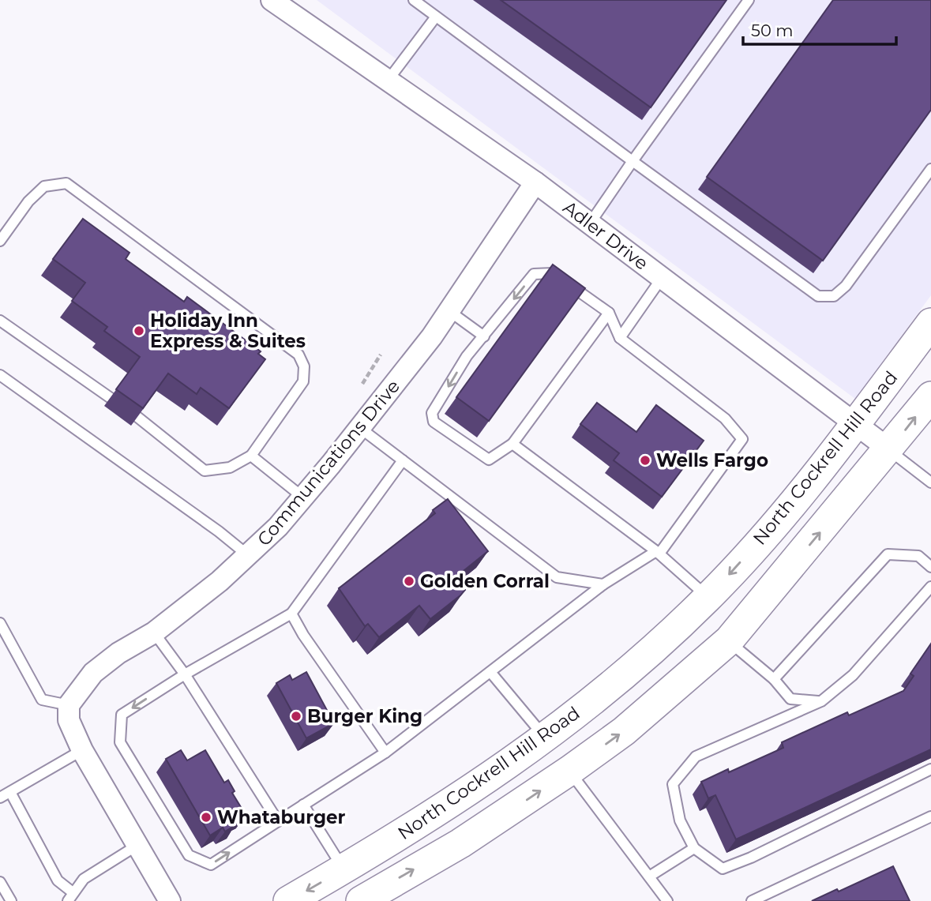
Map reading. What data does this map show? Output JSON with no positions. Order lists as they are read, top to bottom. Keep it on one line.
{"streets":{"main road":["North Cockrell Hill Road"],"street":["Adler Drive","Communications Drive"]},"crossings":[["Adler Drive","North Cockrell Hill Road"],["Adler Drive","Communications Drive"]],"places":["Holiday Inn Express & Suites","Wells Fargo","Golden Corral","Burger King","Whataburger"],"scale_bar":"50 m"}
